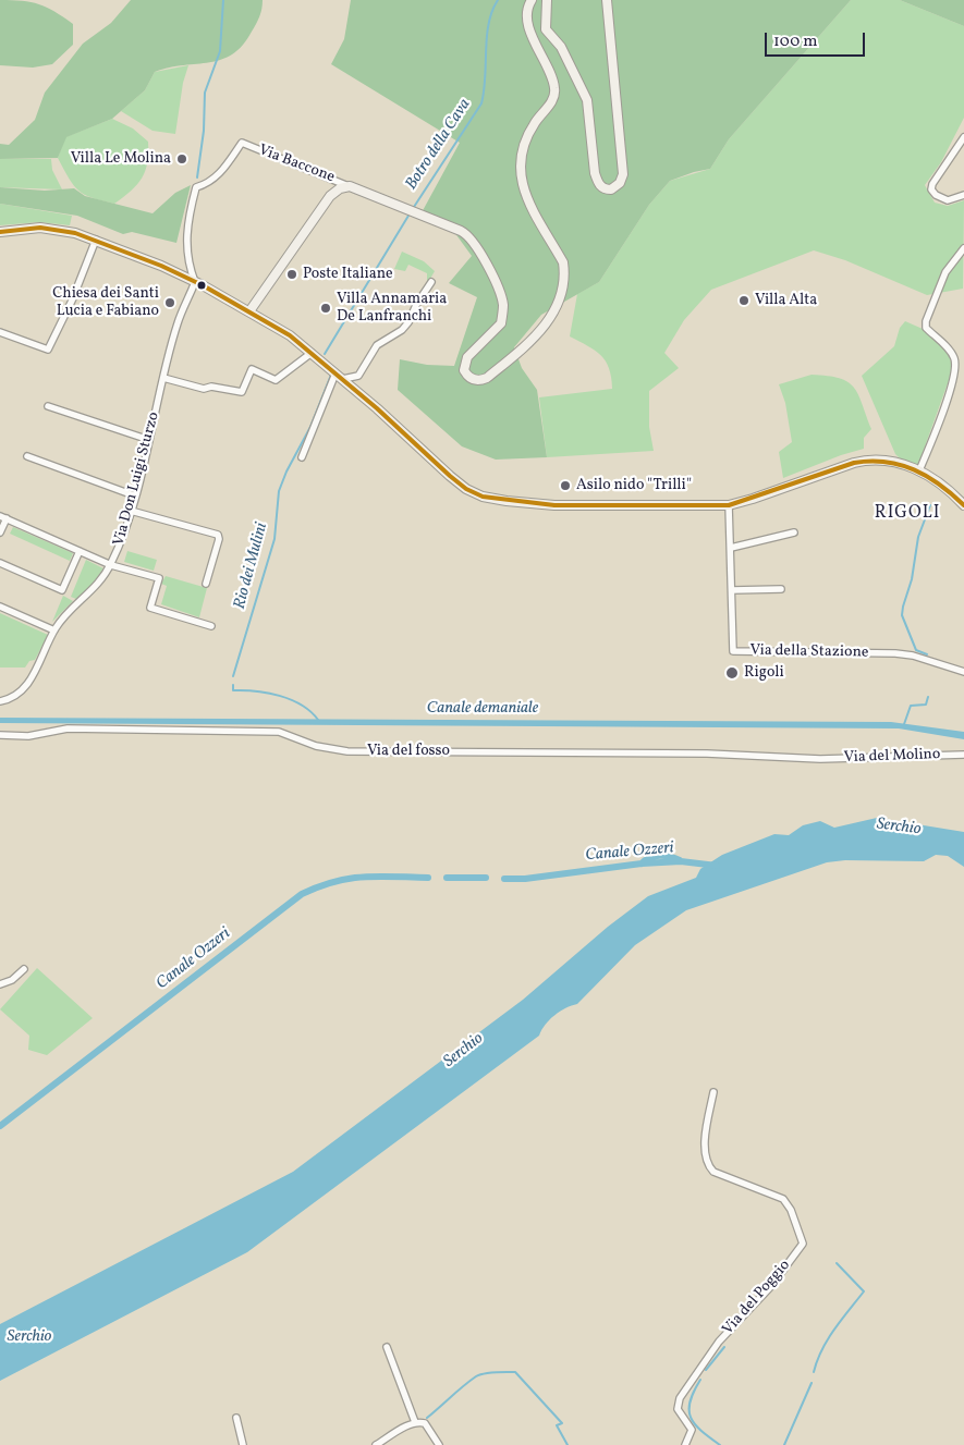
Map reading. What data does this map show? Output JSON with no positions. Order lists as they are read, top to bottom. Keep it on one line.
{"streets":{"street":["Via Baccone","Via Don Luigi Sturzo","Via della Stazione","Via del fosso","Via del Molino","Via del Poggio"]},"crossings":[["Via Baccone","Via Don Luigi Sturzo"],["Via del fosso","Via del Molino"]],"districts":["RIGOLI"],"water":["Botro della Cava","Rio dei Mulini","Canale demaniale","Serchio","Canale Ozzeri"],"places":["Villa Le Molina","Poste Italiane","Villa Alta","Chiesa dei Santi Lucia e Fabiano","Villa Annamaria De Lanfranchi","Asilo nido \"Trilli\"","Rigoli"],"scale_bar":"100 m"}
